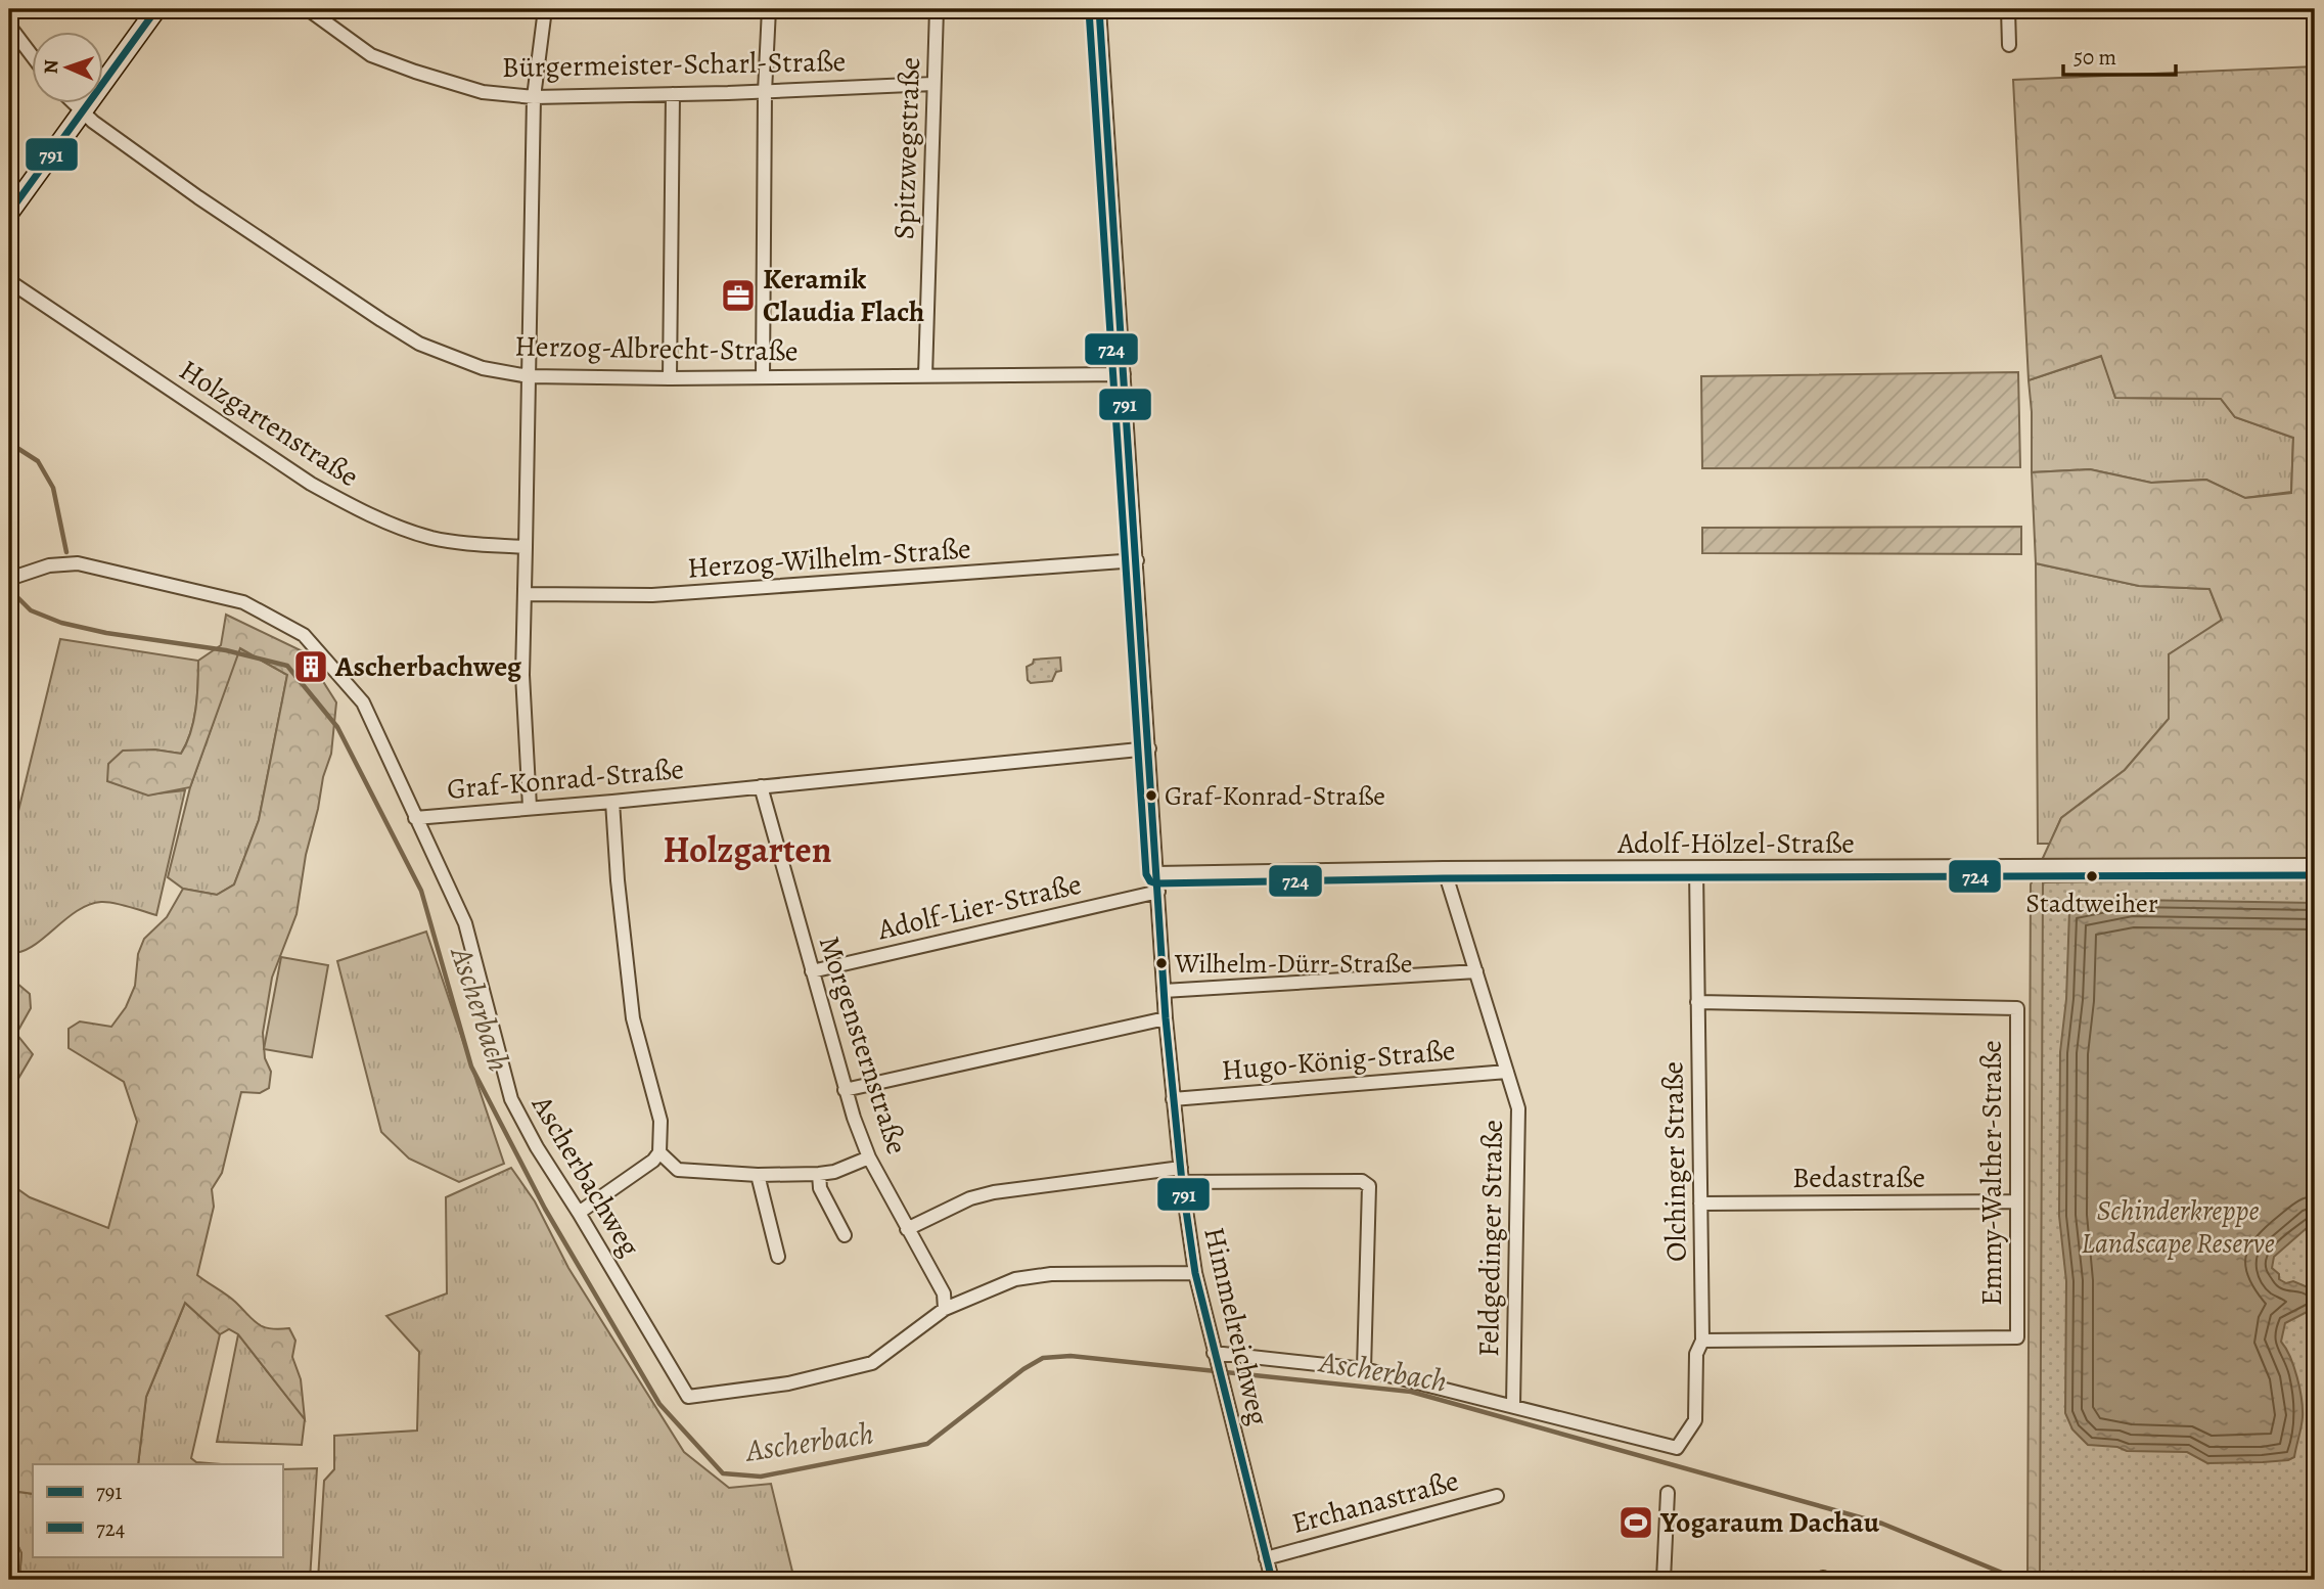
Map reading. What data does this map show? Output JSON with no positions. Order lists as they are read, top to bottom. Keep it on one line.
{"streets":{"street":["Bürgermeister-Scharl-Straße","Spitzwegstraße","Herzog-Albrecht-Straße","Holzgartenstraße","Herzog-Wilhelm-Straße","Graf-Konrad-Straße","Adolf-Hölzel-Straße","Adolf-Lier-Straße","Morgensternstraße","Hugo-König-Straße","Olchinger Straße","Emmy-Walther-Straße","Ascherbachweg","Bedastraße","Feldgedinger Straße","Himmelreichweg","Erchanastraße"]},"crossings":[["Bürgermeister-Scharl-Straße","Spitzwegstraße"],["Spitzwegstraße","Herzog-Albrecht-Straße"],["Herzog-Albrecht-Straße","Himmelreichweg"],["Herzog-Wilhelm-Straße","Himmelreichweg"],["Graf-Konrad-Straße","Morgensternstraße"],["Graf-Konrad-Straße","Ascherbachweg"],["Graf-Konrad-Straße","Himmelreichweg"],["Adolf-Hölzel-Straße","Olchinger Straße"],["Adolf-Hölzel-Straße","Feldgedinger Straße"],["Adolf-Hölzel-Straße","Himmelreichweg"],["Adolf-Lier-Straße","Morgensternstraße"],["Adolf-Lier-Straße","Himmelreichweg"],["Morgensternstraße","Ascherbachweg"],["Hugo-König-Straße","Feldgedinger Straße"],["Hugo-König-Straße","Himmelreichweg"],["Olchinger Straße","Emmy-Walther-Straße"],["Olchinger Straße","Bedastraße"],["Olchinger Straße","Feldgedinger Straße"],["Emmy-Walther-Straße","Bedastraße"],["Himmelreichweg","Erchanastraße"]],"districts":["Holzgarten"],"water":["Ascherbach"],"parks":["Schinderkreppe Landscape Reserve"],"places":{"office":["Keramik Claudia Flach"],"building":["Ascherbachweg"],"other":["Graf-Konrad-Straße","Stadtweiher","Wilhelm-Dürr-Straße"],"sports":["Yogaraum Dachau"]},"lines":["transit line 791","transit line 724"],"legend":["791","724"],"scale_bar":"50 m","north":"left"}
